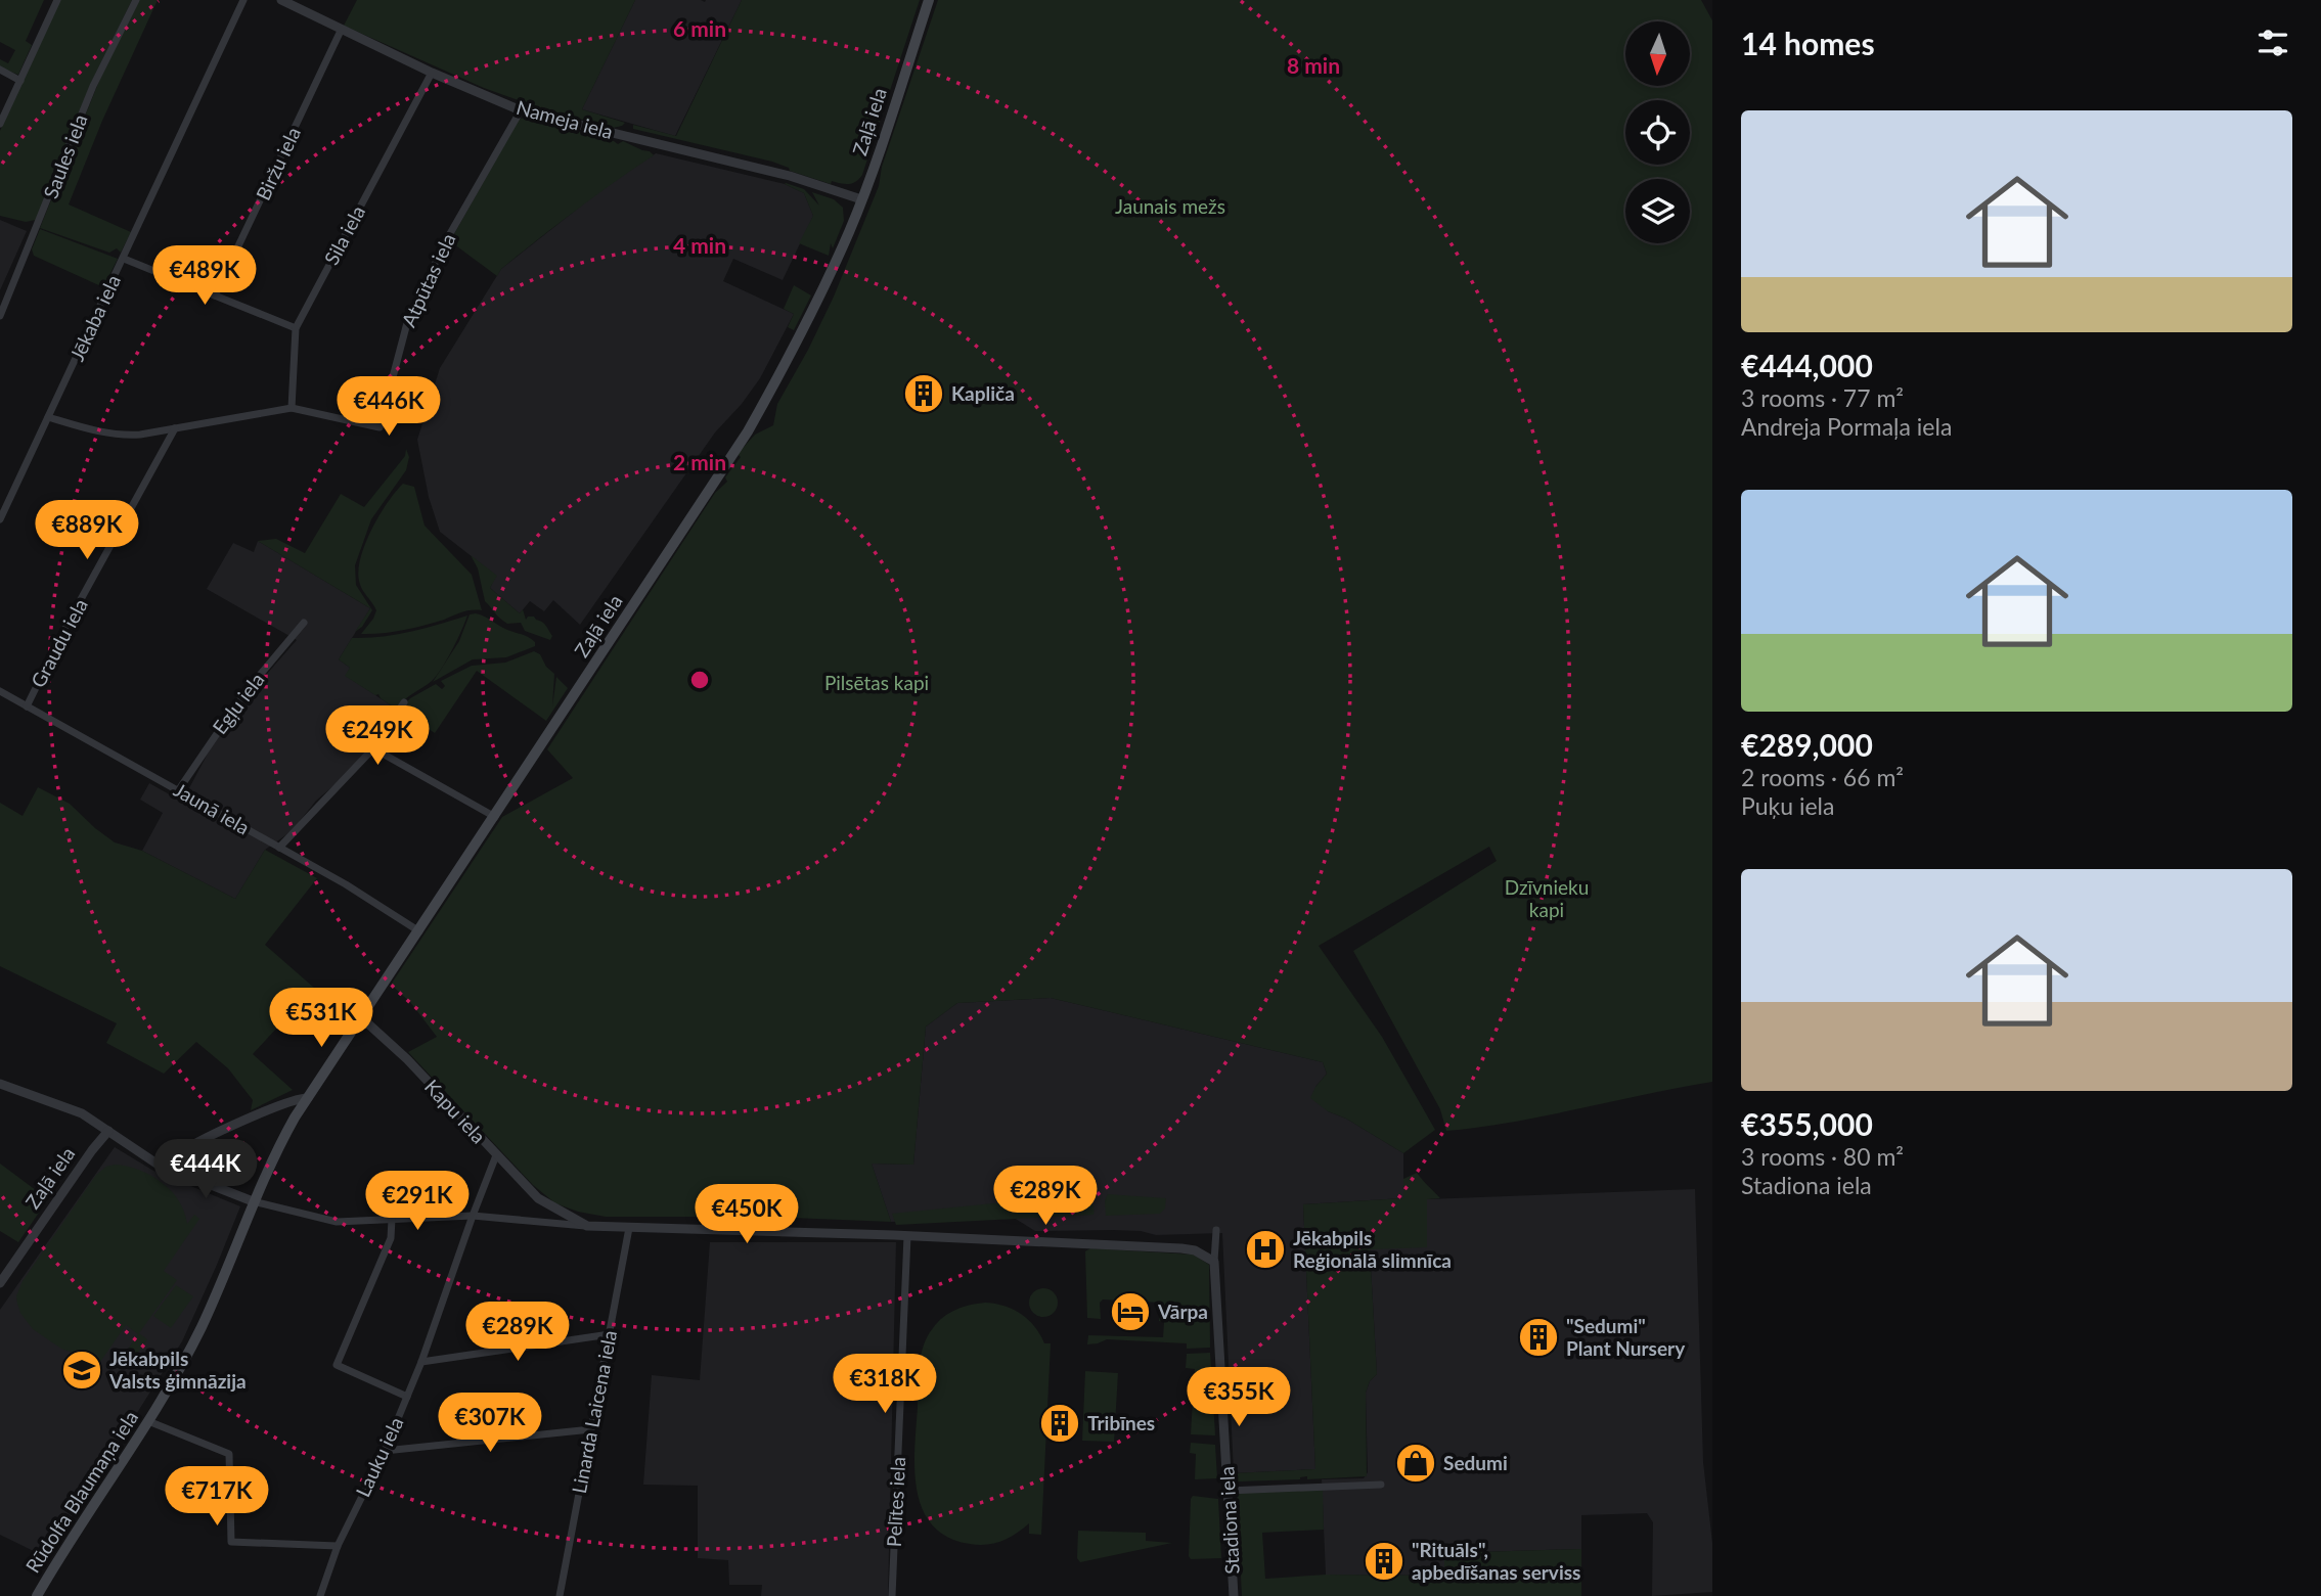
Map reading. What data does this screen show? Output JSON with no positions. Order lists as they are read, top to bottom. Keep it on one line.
{"streets":{"main road":["Zaļā iela","Rūdolfa Blaumaņa iela"],"street":["Nameja iela","Saules iela","Biržu iela","Sila iela","Atpūtas iela","Jēkaba iela","Graudu iela","Egļu iela","Jaunā iela","Kapu iela","Linarda Laicena iela","Lauku iela","Pelītes iela","Stadiona iela"]},"crossings":[["Nameja iela","Zaļā iela"],["Nameja iela","Biržu iela"],["Nameja iela","Sila iela"],["Nameja iela","Atpūtas iela"],["Zaļā iela","Jaunā iela"],["Zaļā iela","Kapu iela"],["Zaļā iela","Rūdolfa Blaumaņa iela"],["Sila iela","Atpūtas iela"],["Atpūtas iela","Jēkaba iela"],["Atpūtas iela","Graudu iela"],["Graudu iela","Jaunā iela"],["Egļu iela","Jaunā iela"],["Kapu iela","Lauku iela"]],"parks":["Jaunais mežs","Pilsētas kapi","Dzīvnieku kapi"],"places":{"building":["Kapliča","\"Sedumi\" Plant Nursery","Tribīnes","\"Rituāls\", apbedīšanas serviss"],"hospital":["Jēkabpils Reģionālā slimnīca"],"hotel":["Vārpa"],"school or university":["Jēkabpils Valsts ģimnāzija"],"shop":["Sedumi"]},"north":"bottom","page":{"heading":"14 homes","list":[{"name":"€444,000","note":"3 rooms · 77 m² · Andreja Pormaļa iela"},{"name":"€289,000","note":"2 rooms · 66 m² · Puķu iela"},{"name":"€355,000","note":"3 rooms · 80 m² · Stadiona iela"}],"price":["€489K","€446K","€889K","€249K","€531K","€444K","€289K","€291K","€450K","€289K","€318K","€355K","€307K","€717K"]},"rings":["6 min","8 min","4 min","2 min"]}
